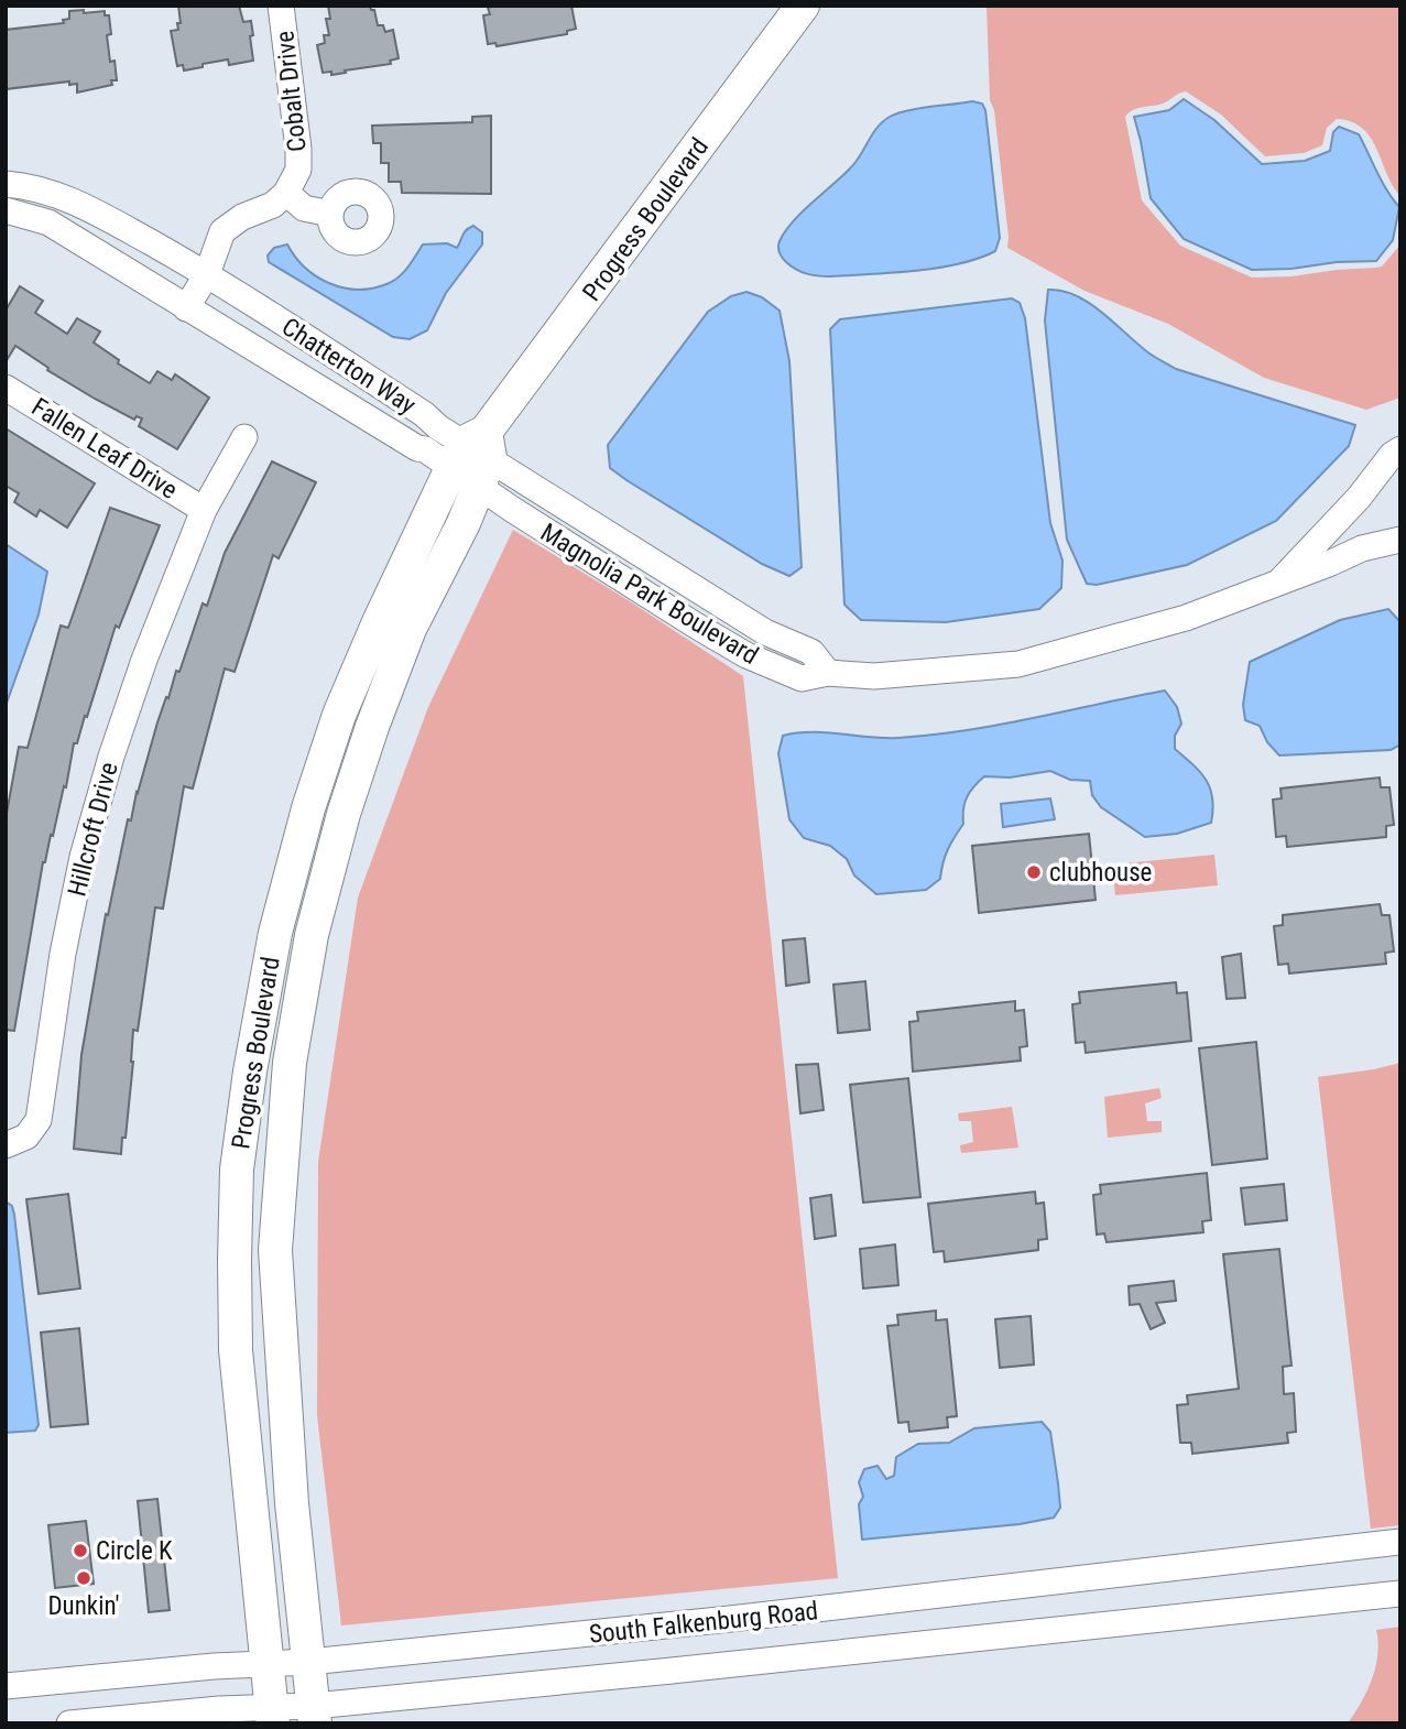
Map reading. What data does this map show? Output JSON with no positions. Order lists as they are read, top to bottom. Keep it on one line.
{"streets":{"main road":["Progress Boulevard"],"street":["Cobalt Drive","Chatterton Way","Fallen Leaf Drive","Magnolia Park Boulevard","Hillcroft Drive","South Falkenburg Road"]},"crossings":[["Progress Boulevard","Chatterton Way"],["Progress Boulevard","Magnolia Park Boulevard"],["Progress Boulevard","South Falkenburg Road"],["Chatterton Way","Magnolia Park Boulevard"],["Fallen Leaf Drive","Hillcroft Drive"]],"places":["clubhouse","Circle K","Dunkin'"]}
